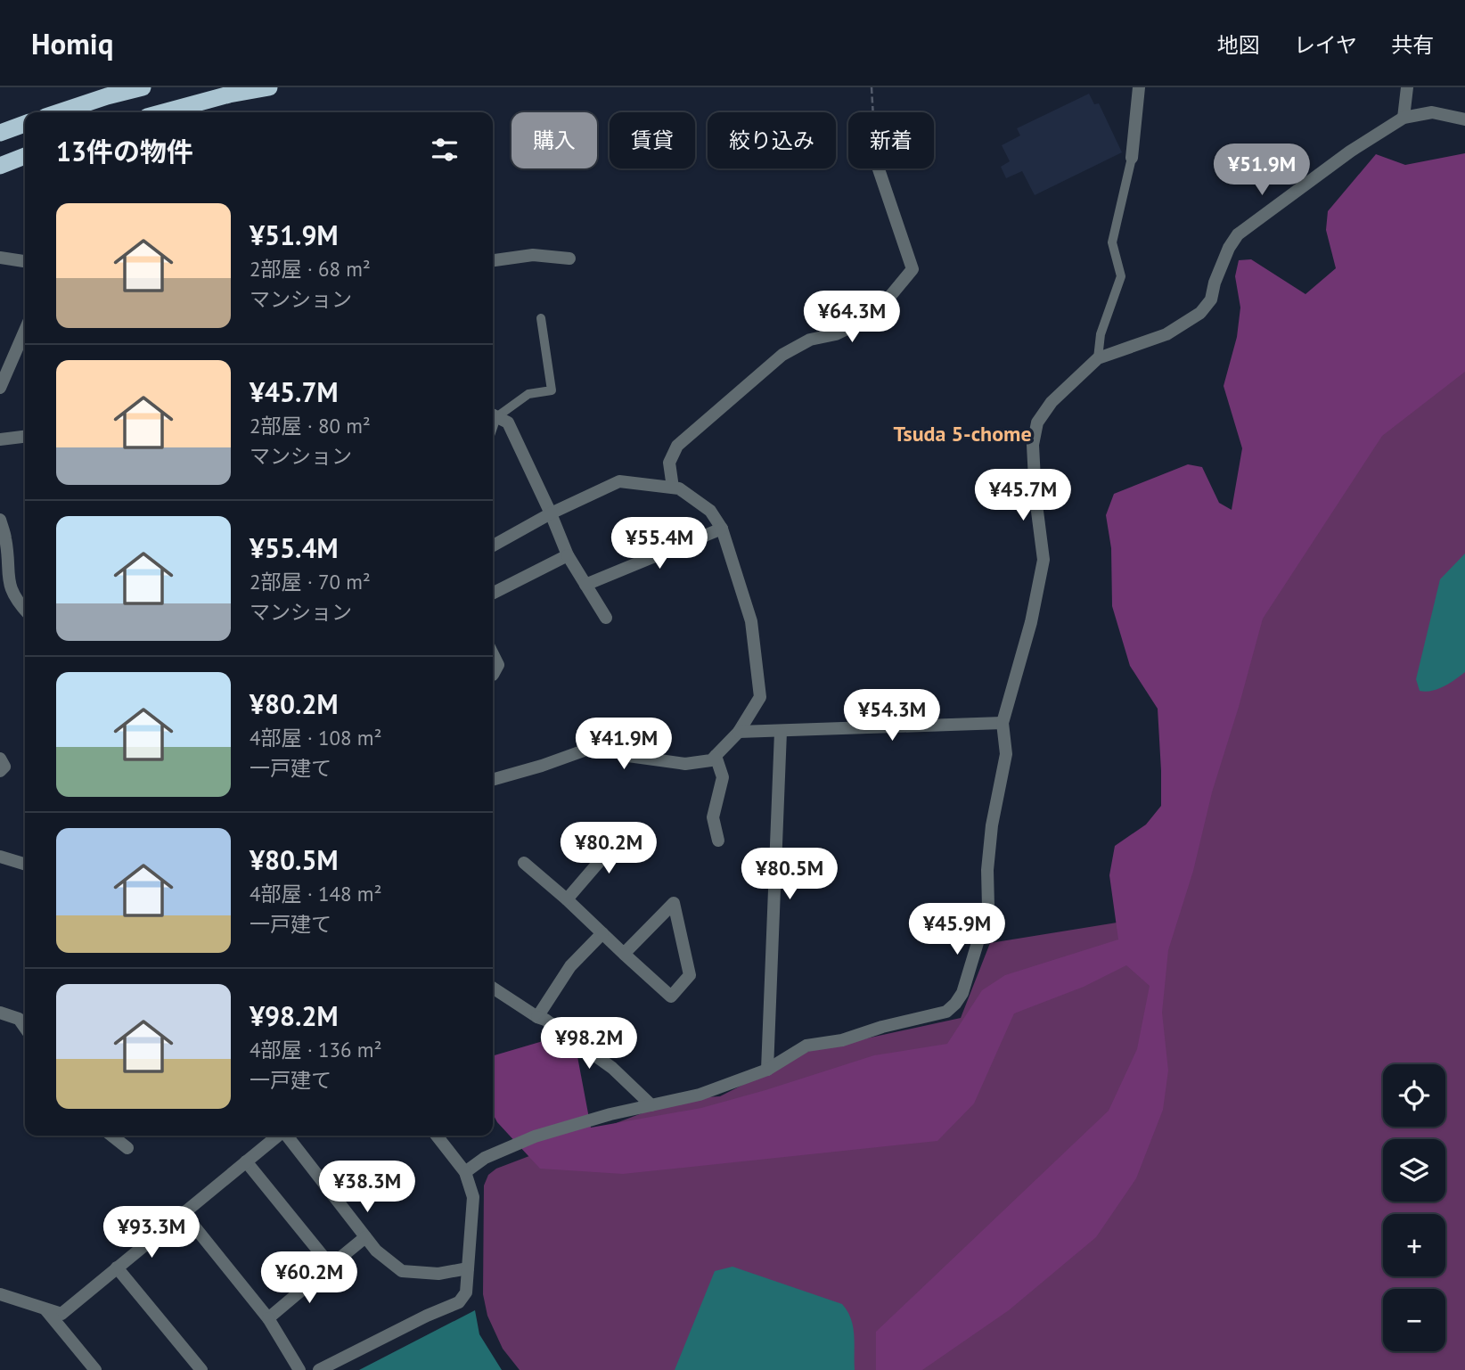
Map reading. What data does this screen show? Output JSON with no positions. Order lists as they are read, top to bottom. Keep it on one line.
{"districts":["Tsuda 5-chome"],"page":{"header":"Homiq","nav":["地図","レイヤ","共有"],"chip":["購入","賃貸","絞り込み","新着"],"heading":"13件の物件","price":["¥51.9M","¥64.3M","¥45.7M","¥55.4M","¥54.3M","¥41.9M","¥80.2M","¥80.5M","¥45.9M","¥98.2M","¥38.3M","¥93.3M","¥60.2M"],"list":[{"name":"¥51.9M","note":"2部屋 · 68 m² · マンション"},{"name":"¥45.7M","note":"2部屋 · 80 m² · マンション"},{"name":"¥55.4M","note":"2部屋 · 70 m² · マンション"},{"name":"¥80.2M","note":"4部屋 · 108 m² · 一戸建て"},{"name":"¥80.5M","note":"4部屋 · 148 m² · 一戸建て"},{"name":"¥98.2M","note":"4部屋 · 136 m² · 一戸建て"}],"map_buttons":["+","−"]}}
